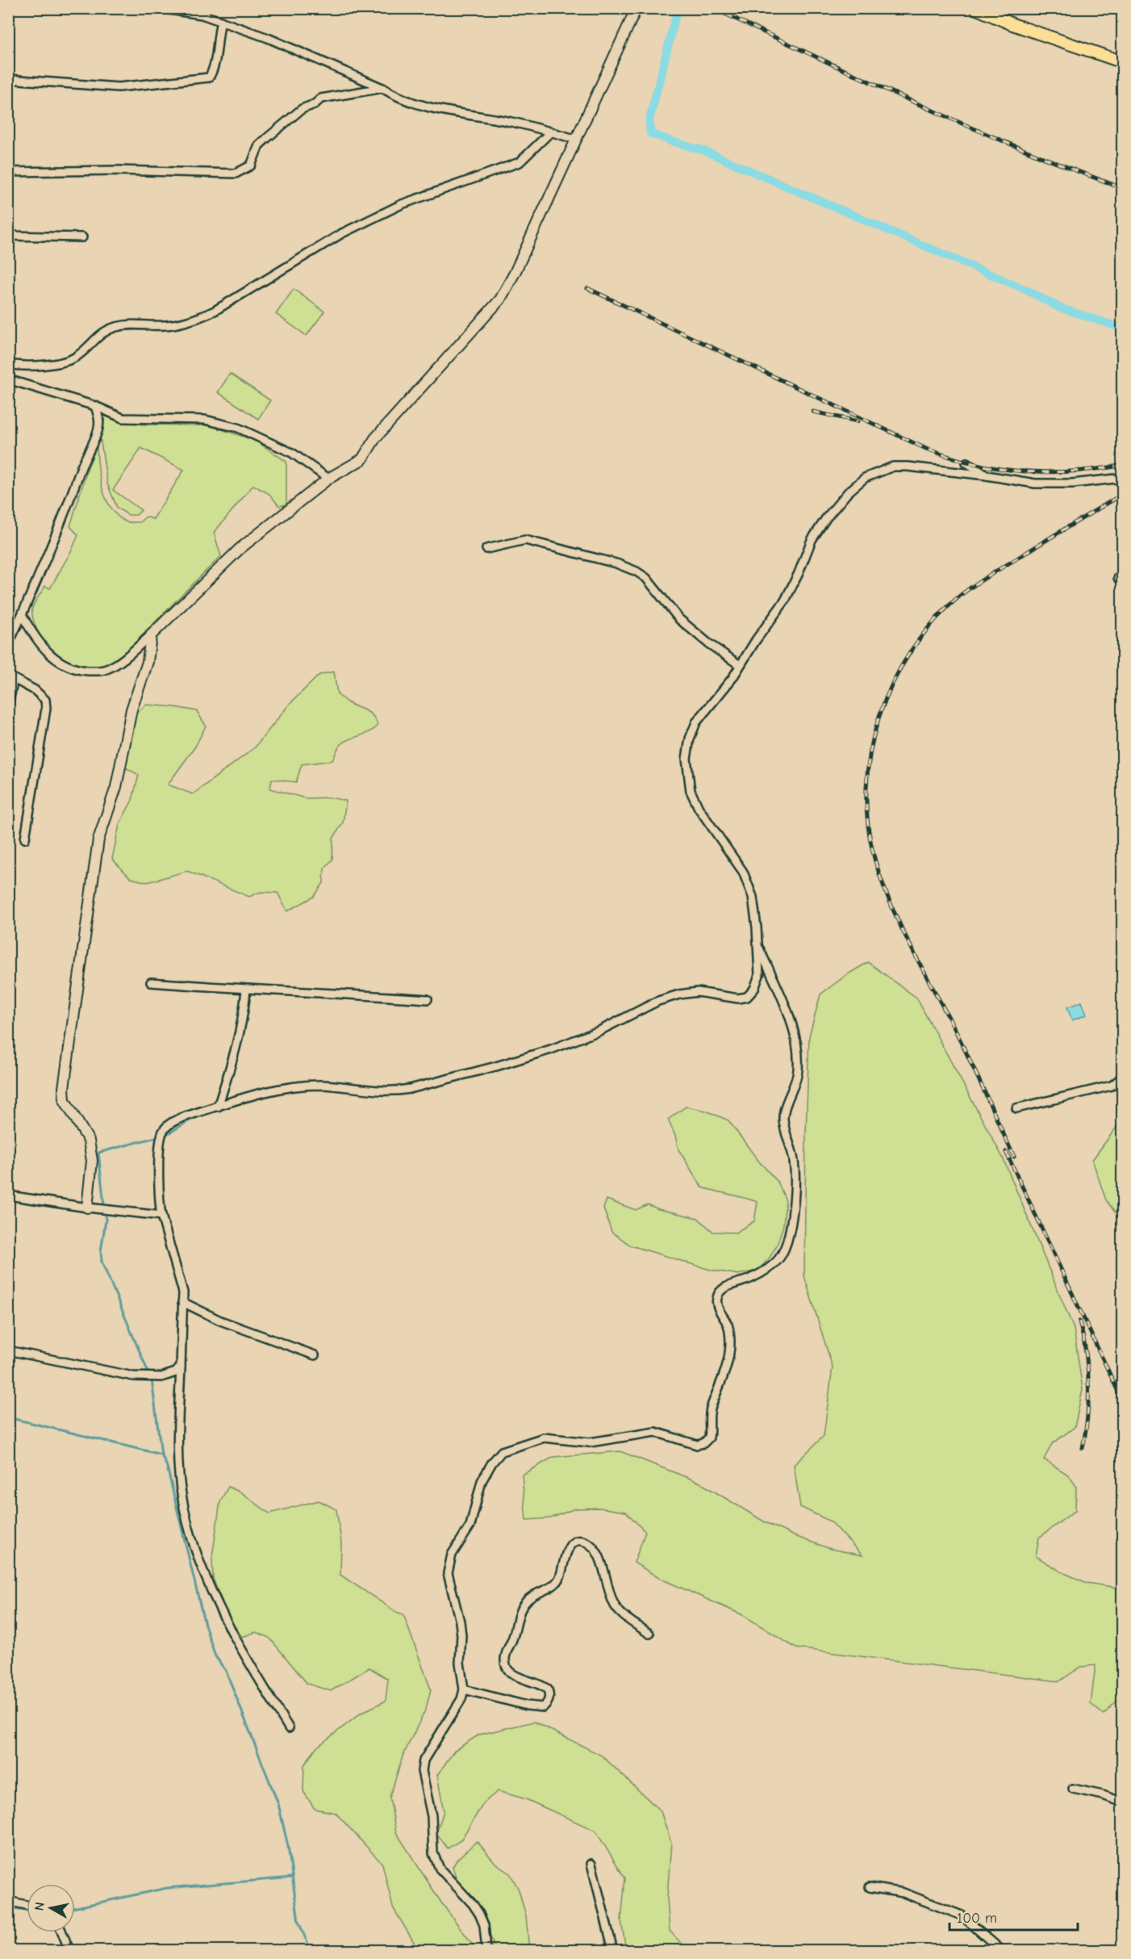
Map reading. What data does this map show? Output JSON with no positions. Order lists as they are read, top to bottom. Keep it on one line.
{"scale_bar":"100 m","north":"left"}
